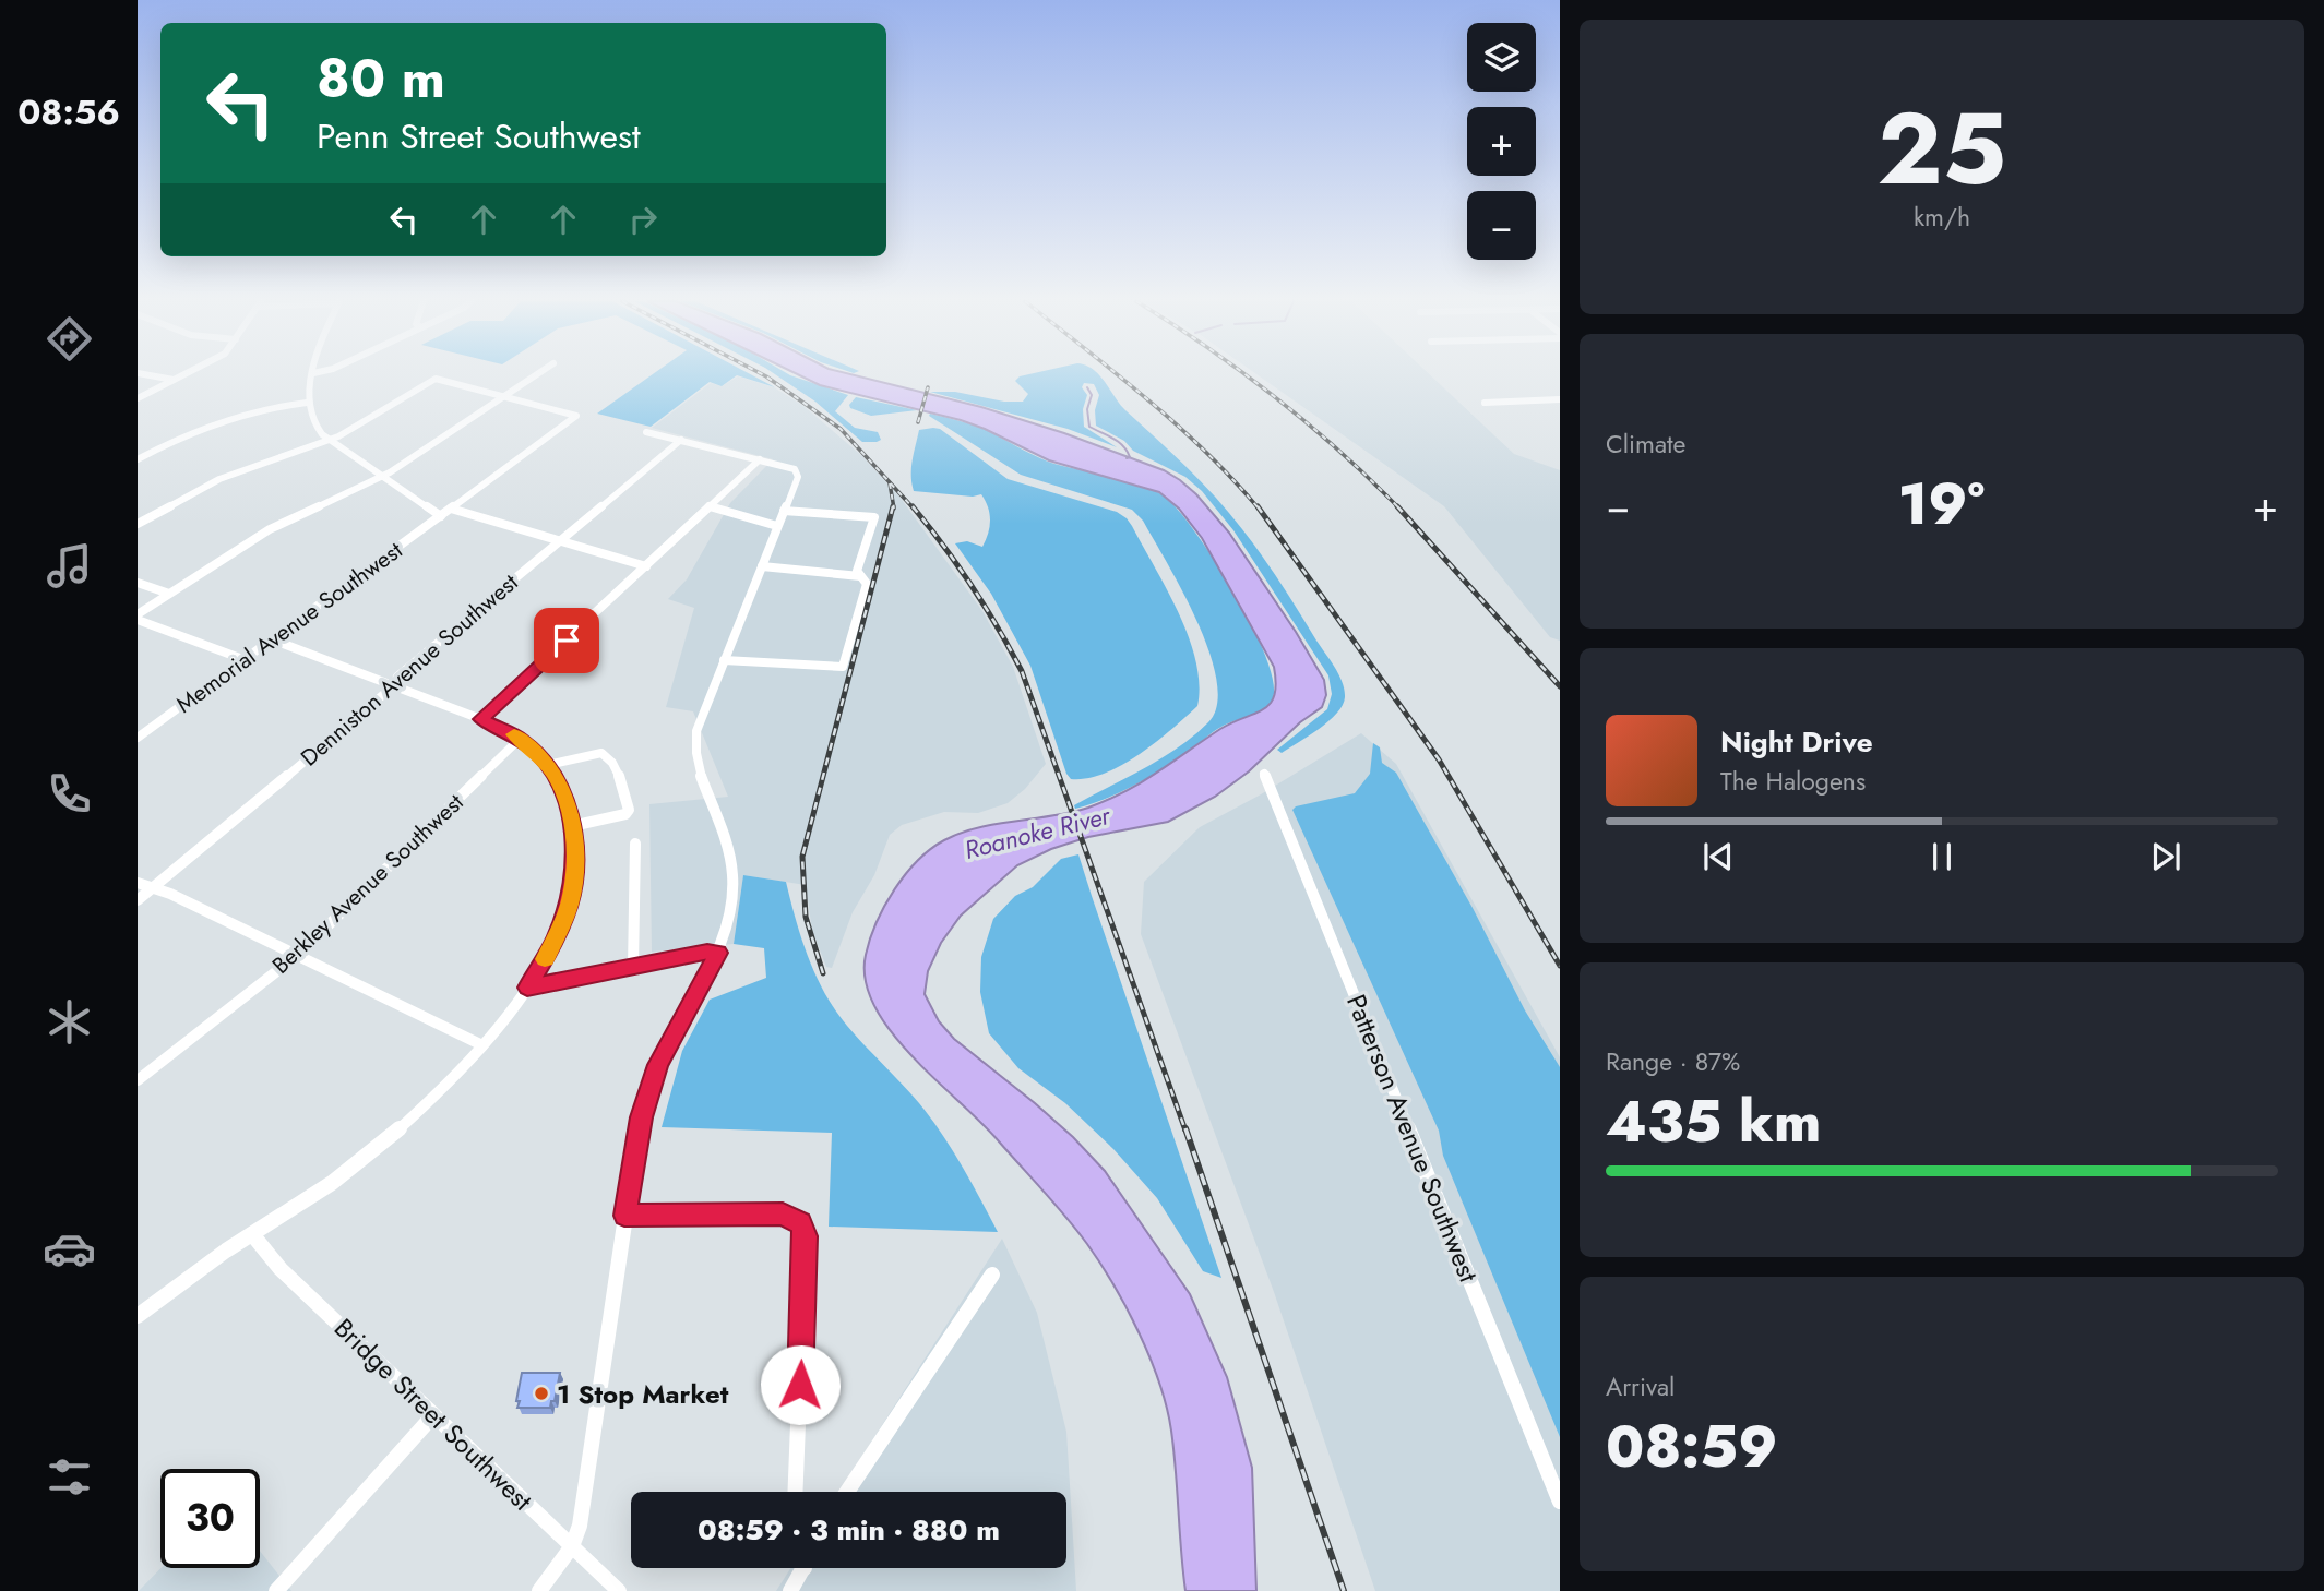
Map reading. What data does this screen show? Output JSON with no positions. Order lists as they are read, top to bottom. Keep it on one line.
{"streets":{"street":["Memorial Avenue Southwest","Denniston Avenue Southwest","Berkley Avenue Southwest","Patterson Avenue Southwest","Bridge Street Southwest"]},"water":["Roanoke River"],"places":["1 Stop Market"],"page":{"tabs":"08:56","tile":[["25","km/h"],"Climate",["Range · 87%","435 km"],["Arrival","08:59"]],"map_buttons":["+","−"],"turn":["80 m","Penn Street Southwest"],"heat":["−","19°","+"],"song":["Night Drive","The Halogens"],"limit":"30","trip":"08:59 · 3 min · 880 m"}}
